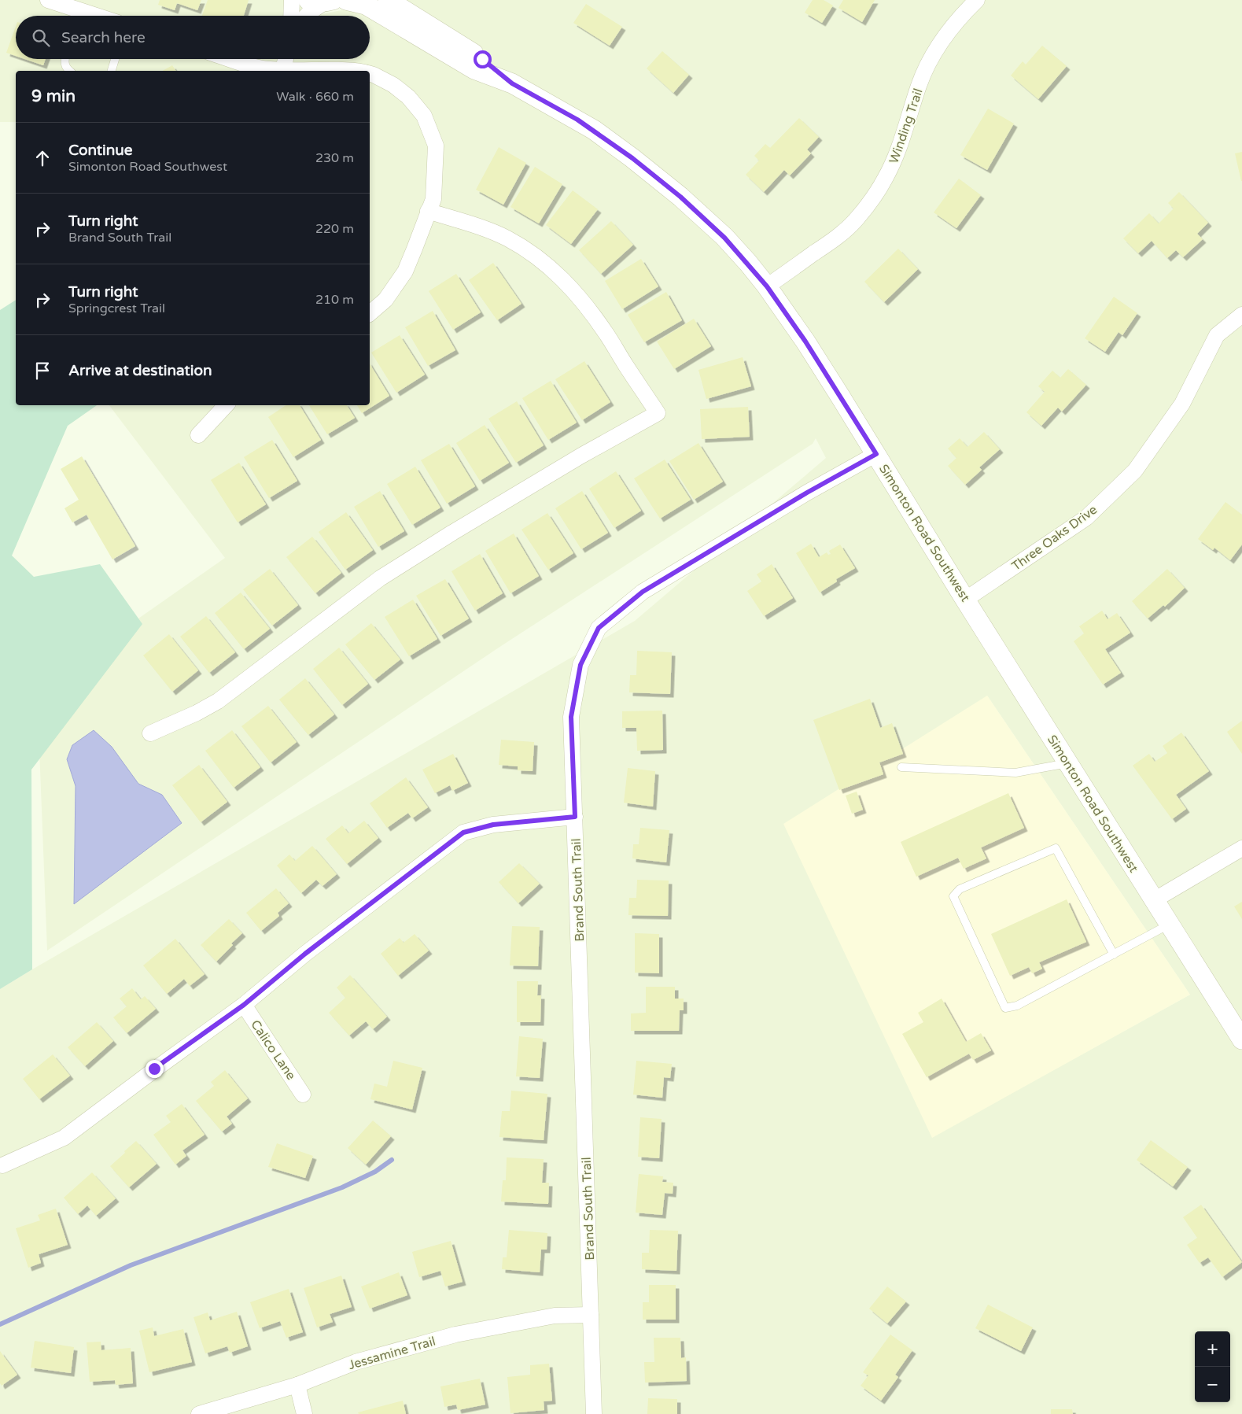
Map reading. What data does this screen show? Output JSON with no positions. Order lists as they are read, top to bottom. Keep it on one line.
{"streets":{"street":["Winding Trail","Simonton Road Southwest","Three Oaks Drive","Brand South Trail","Calico Lane","Jessamine Trail"]},"crossings":[["Winding Trail","Simonton Road Southwest"],["Simonton Road Southwest","Three Oaks Drive"],["Simonton Road Southwest","Brand South Trail"],["Brand South Trail","Jessamine Trail"]],"page":{"search":"Search here","heading":["9 min","Walk · 660 m"],"list":[["Continue","Simonton Road Southwest","230 m"],["Turn right","Brand South Trail","220 m"],["Turn right","Springcrest Trail","210 m"],"Arrive at destination"],"map_buttons":["+","−"]}}
